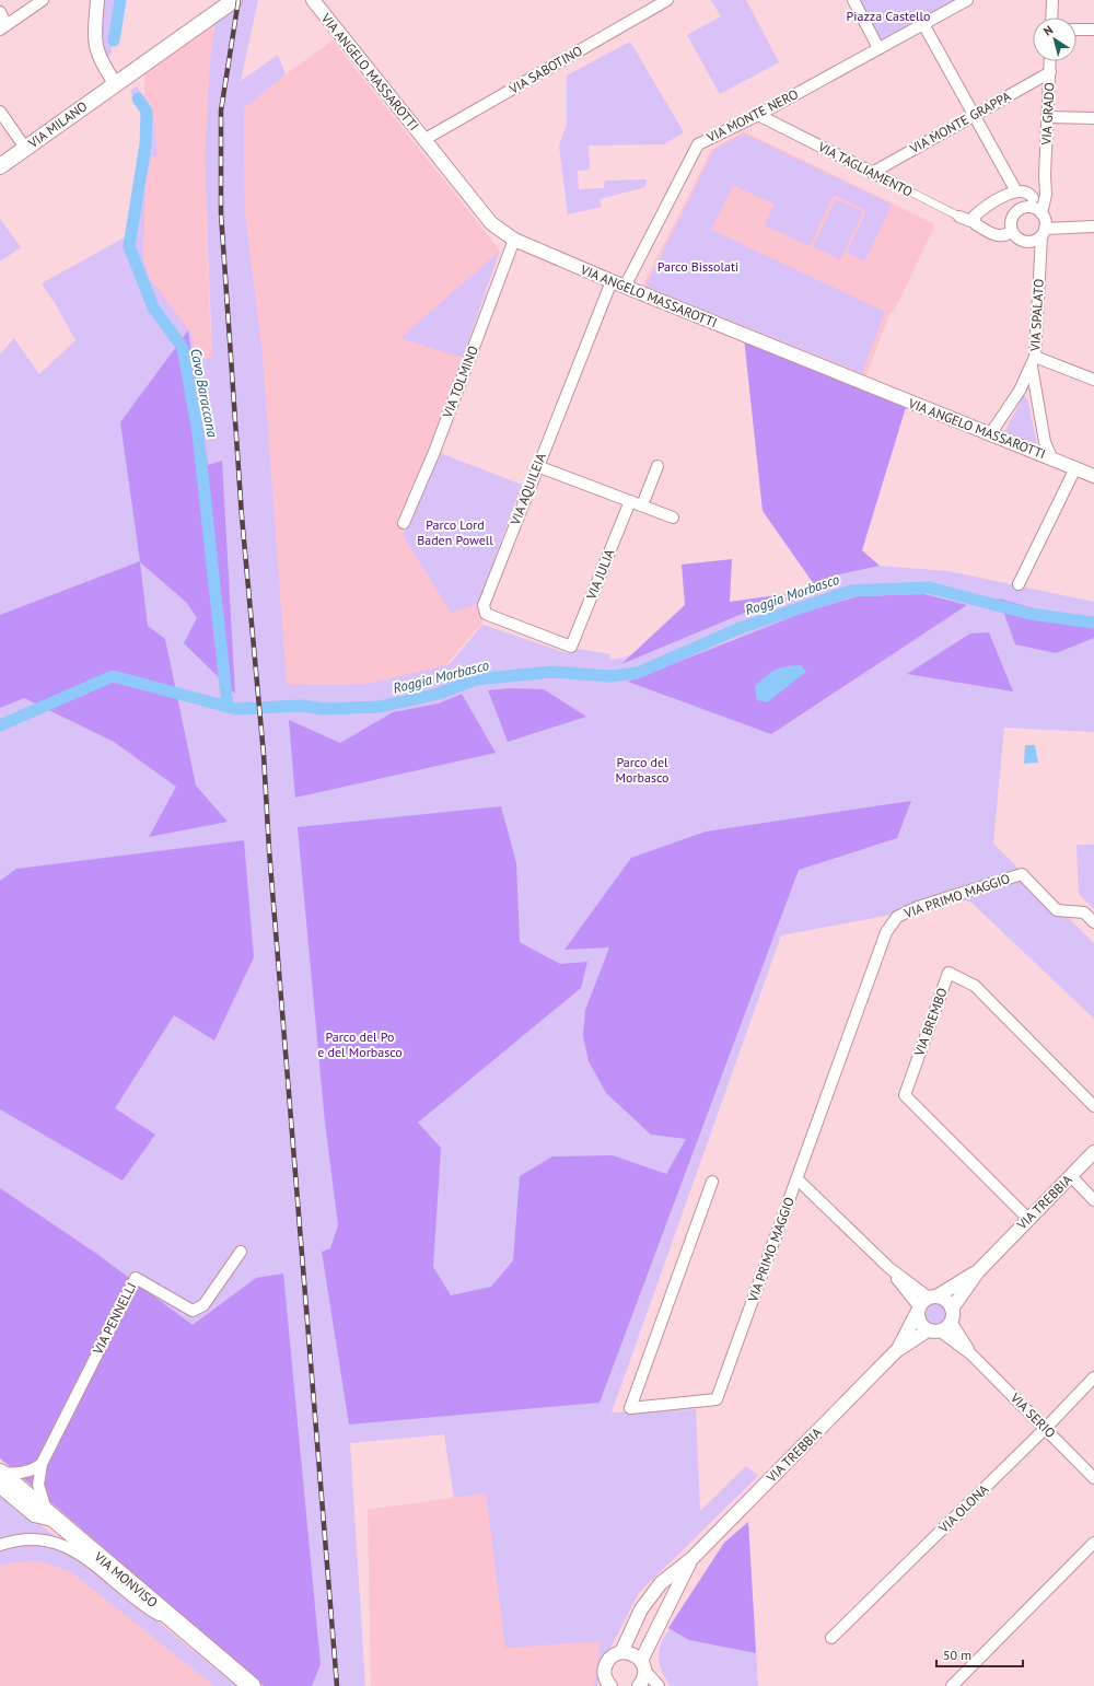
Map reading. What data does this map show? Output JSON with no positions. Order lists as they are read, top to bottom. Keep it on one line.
{"streets":{"main road":["VIA MILANO","VIA MONVISO"],"street":["VIA SABOTINO","VIA ANGELO MASSAROTTI","VIA GRADO","VIA MONTE NERO","VIA MONTE GRAPPA","VIA TAGLIAMENTO","VIA SPALATO","VIA TOLMINO","VIA AQUILEIA","VIA JULIA","VIA PRIMO MAGGIO","VIA BREMBO","VIA TREBBIA","VIA PENNELLI","VIA SERIO","VIA OLONA"]},"crossings":[["VIA SABOTINO","VIA ANGELO MASSAROTTI"],["VIA ANGELO MASSAROTTI","VIA MONTE NERO"],["VIA ANGELO MASSAROTTI","VIA SPALATO"],["VIA ANGELO MASSAROTTI","VIA TOLMINO"],["VIA ANGELO MASSAROTTI","VIA AQUILEIA"],["VIA GRADO","VIA MONTE GRAPPA"],["VIA GRADO","VIA TAGLIAMENTO"],["VIA GRADO","VIA SPALATO"],["VIA MONTE NERO","VIA TAGLIAMENTO"],["VIA MONTE GRAPPA","VIA TAGLIAMENTO"],["VIA TAGLIAMENTO","VIA SPALATO"],["VIA AQUILEIA","VIA JULIA"],["VIA BREMBO","VIA TREBBIA"],["VIA TREBBIA","VIA SERIO"],["VIA PENNELLI","VIA MONVISO"],["VIA SERIO","VIA OLONA"]],"water":["Cavo Baraccona","Roggia Morbasco"],"parks":["Piazza Castello","Parco Bissolati","Parco Lord Baden Powell","Parco del Morbasco","Parco del Po e del Morbasco"],"scale_bar":"50 m","north":"top left"}
